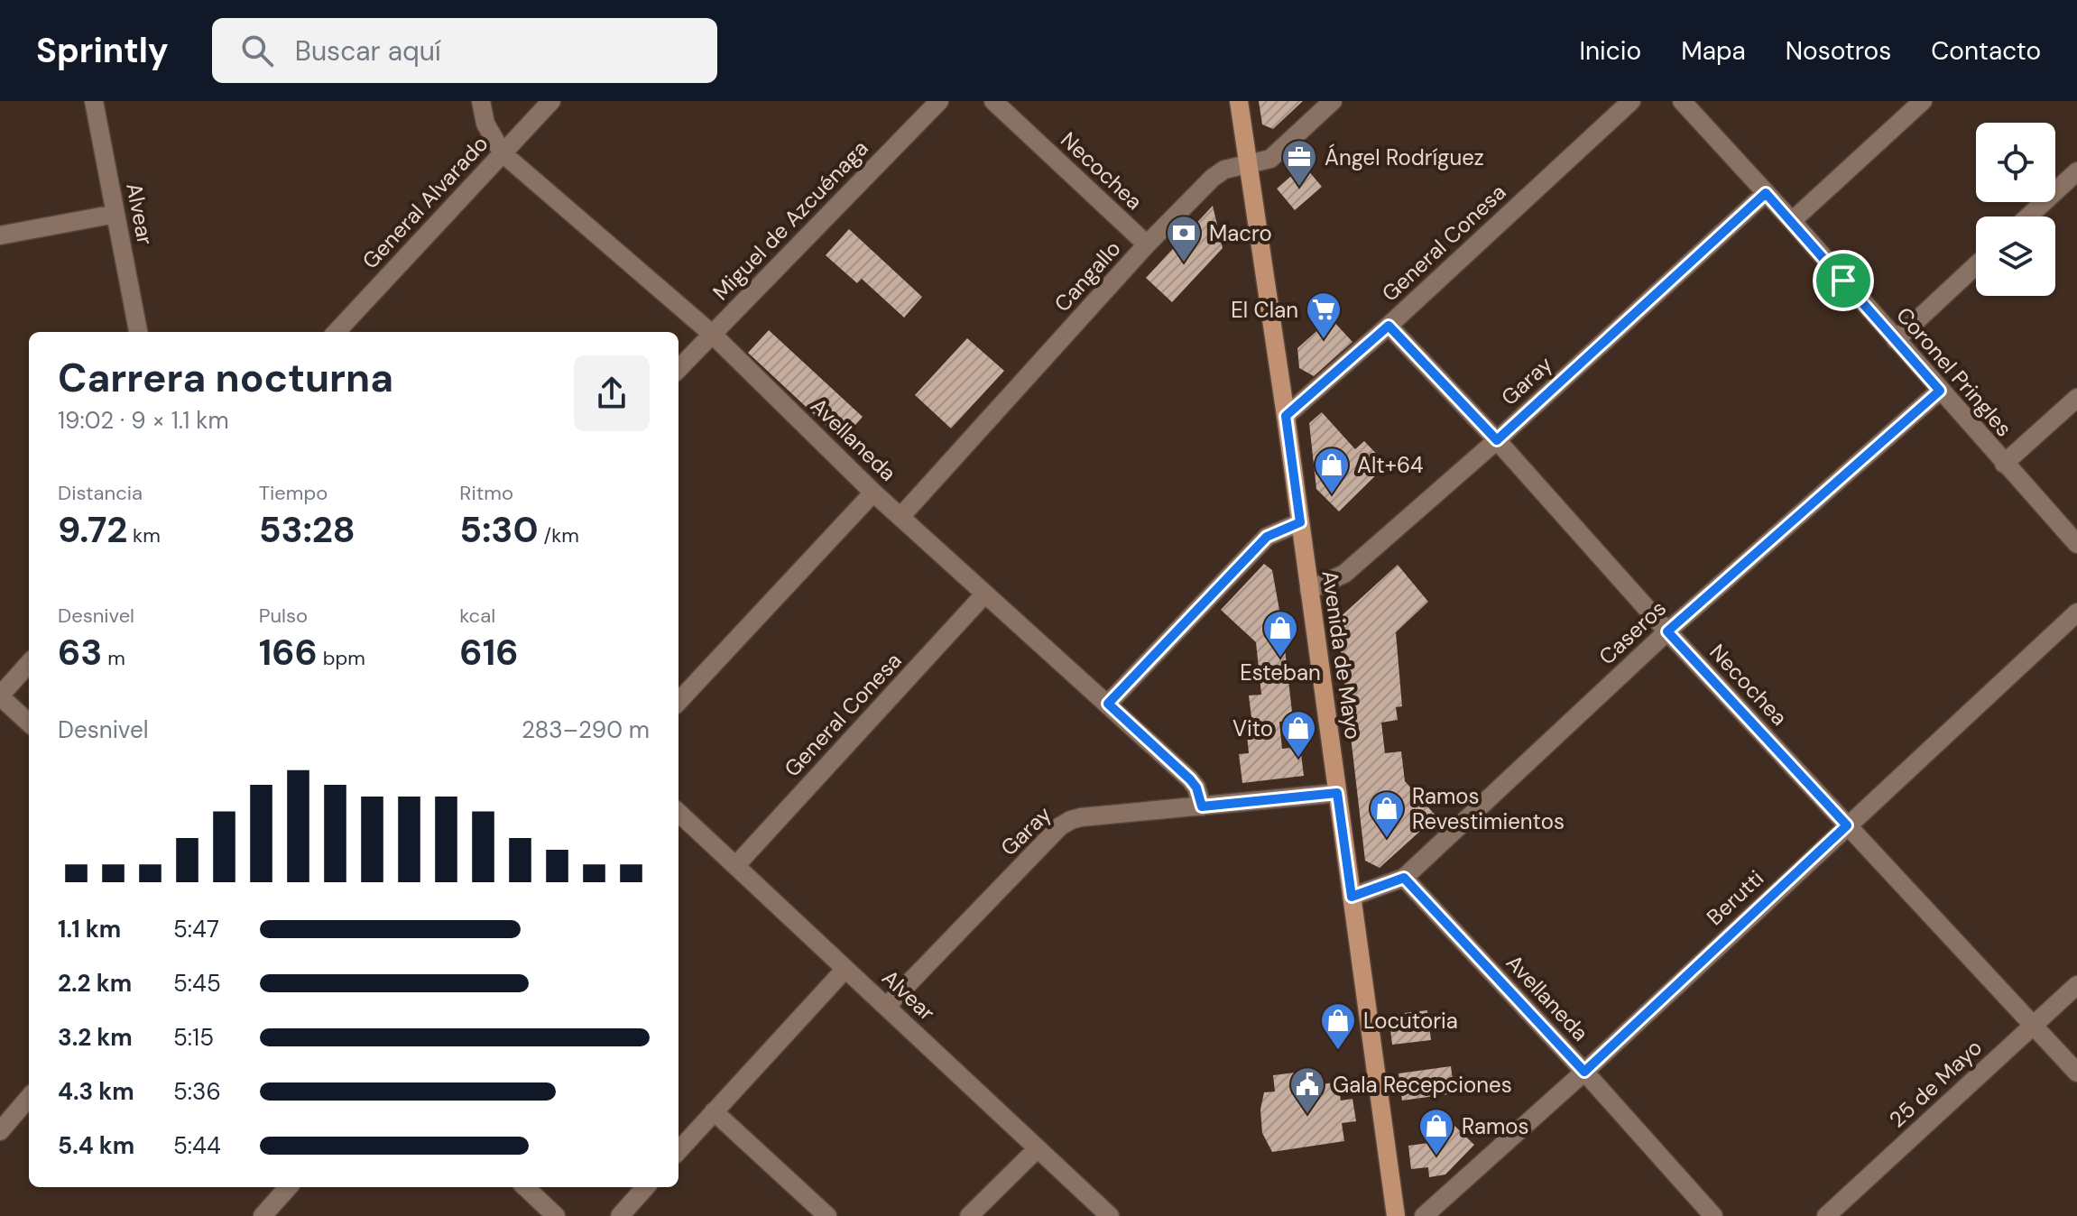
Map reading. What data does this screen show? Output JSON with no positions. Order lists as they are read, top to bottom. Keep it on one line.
{"streets":{"main road":["Avenida de Mayo"],"street":["Necochea","General Alvarado","Alvear","Miguel de Azcuénaga","General Conesa","Cangallo","Coronel Pringles","Garay","Avellaneda","Caseros","Berutti","25 de Mayo"]},"crossings":[["Necochea","General Conesa"],["Necochea","Cangallo"],["Necochea","Garay"],["Necochea","Caseros"],["Necochea","Berutti"],["Necochea","25 de Mayo"],["General Alvarado","Avellaneda"],["Alvear","General Conesa"],["Alvear","Garay"],["Miguel de Azcuénaga","Avellaneda"],["General Conesa","Avellaneda"],["General Conesa","Avenida de Mayo"],["Cangallo","Avellaneda"],["Cangallo","Avenida de Mayo"],["Coronel Pringles","Garay"],["Coronel Pringles","Caseros"],["Garay","Avellaneda"],["Garay","Avenida de Mayo"],["Avellaneda","Caseros"],["Avellaneda","Berutti"],["Caseros","Avenida de Mayo"]],"places":{"office":["Ángel Rodríguez"],"bank":["Macro"],"supermarket":["El Clan"],"shop":["Alt+64","Esteban","Vito","Ramos Revestimientos","Locutoria","Ramos"],"public building":["Gala Recepciones"]},"page":{"header":"Sprintly","search":"Buscar aquí","nav":["Inicio","Mapa","Nosotros","Contacto"],"heading":["Carrera nocturna","19:02 · 9 × 1.1 km"],"stats":[["Distancia","9.72 km"],["Tiempo","53:28"],["Ritmo","5:30 /km"],["Desnivel","63 m"],["Pulso","166 bpm"],["kcal","616"]],"chart":["Desnivel","283–290 m"],"list":[{"name":"1.1 km","note":"5:47"},{"name":"2.2 km","note":"5:45"},{"name":"3.2 km","note":"5:15"},{"name":"4.3 km","note":"5:36"},{"name":"5.4 km","note":"5:44"}]}}
